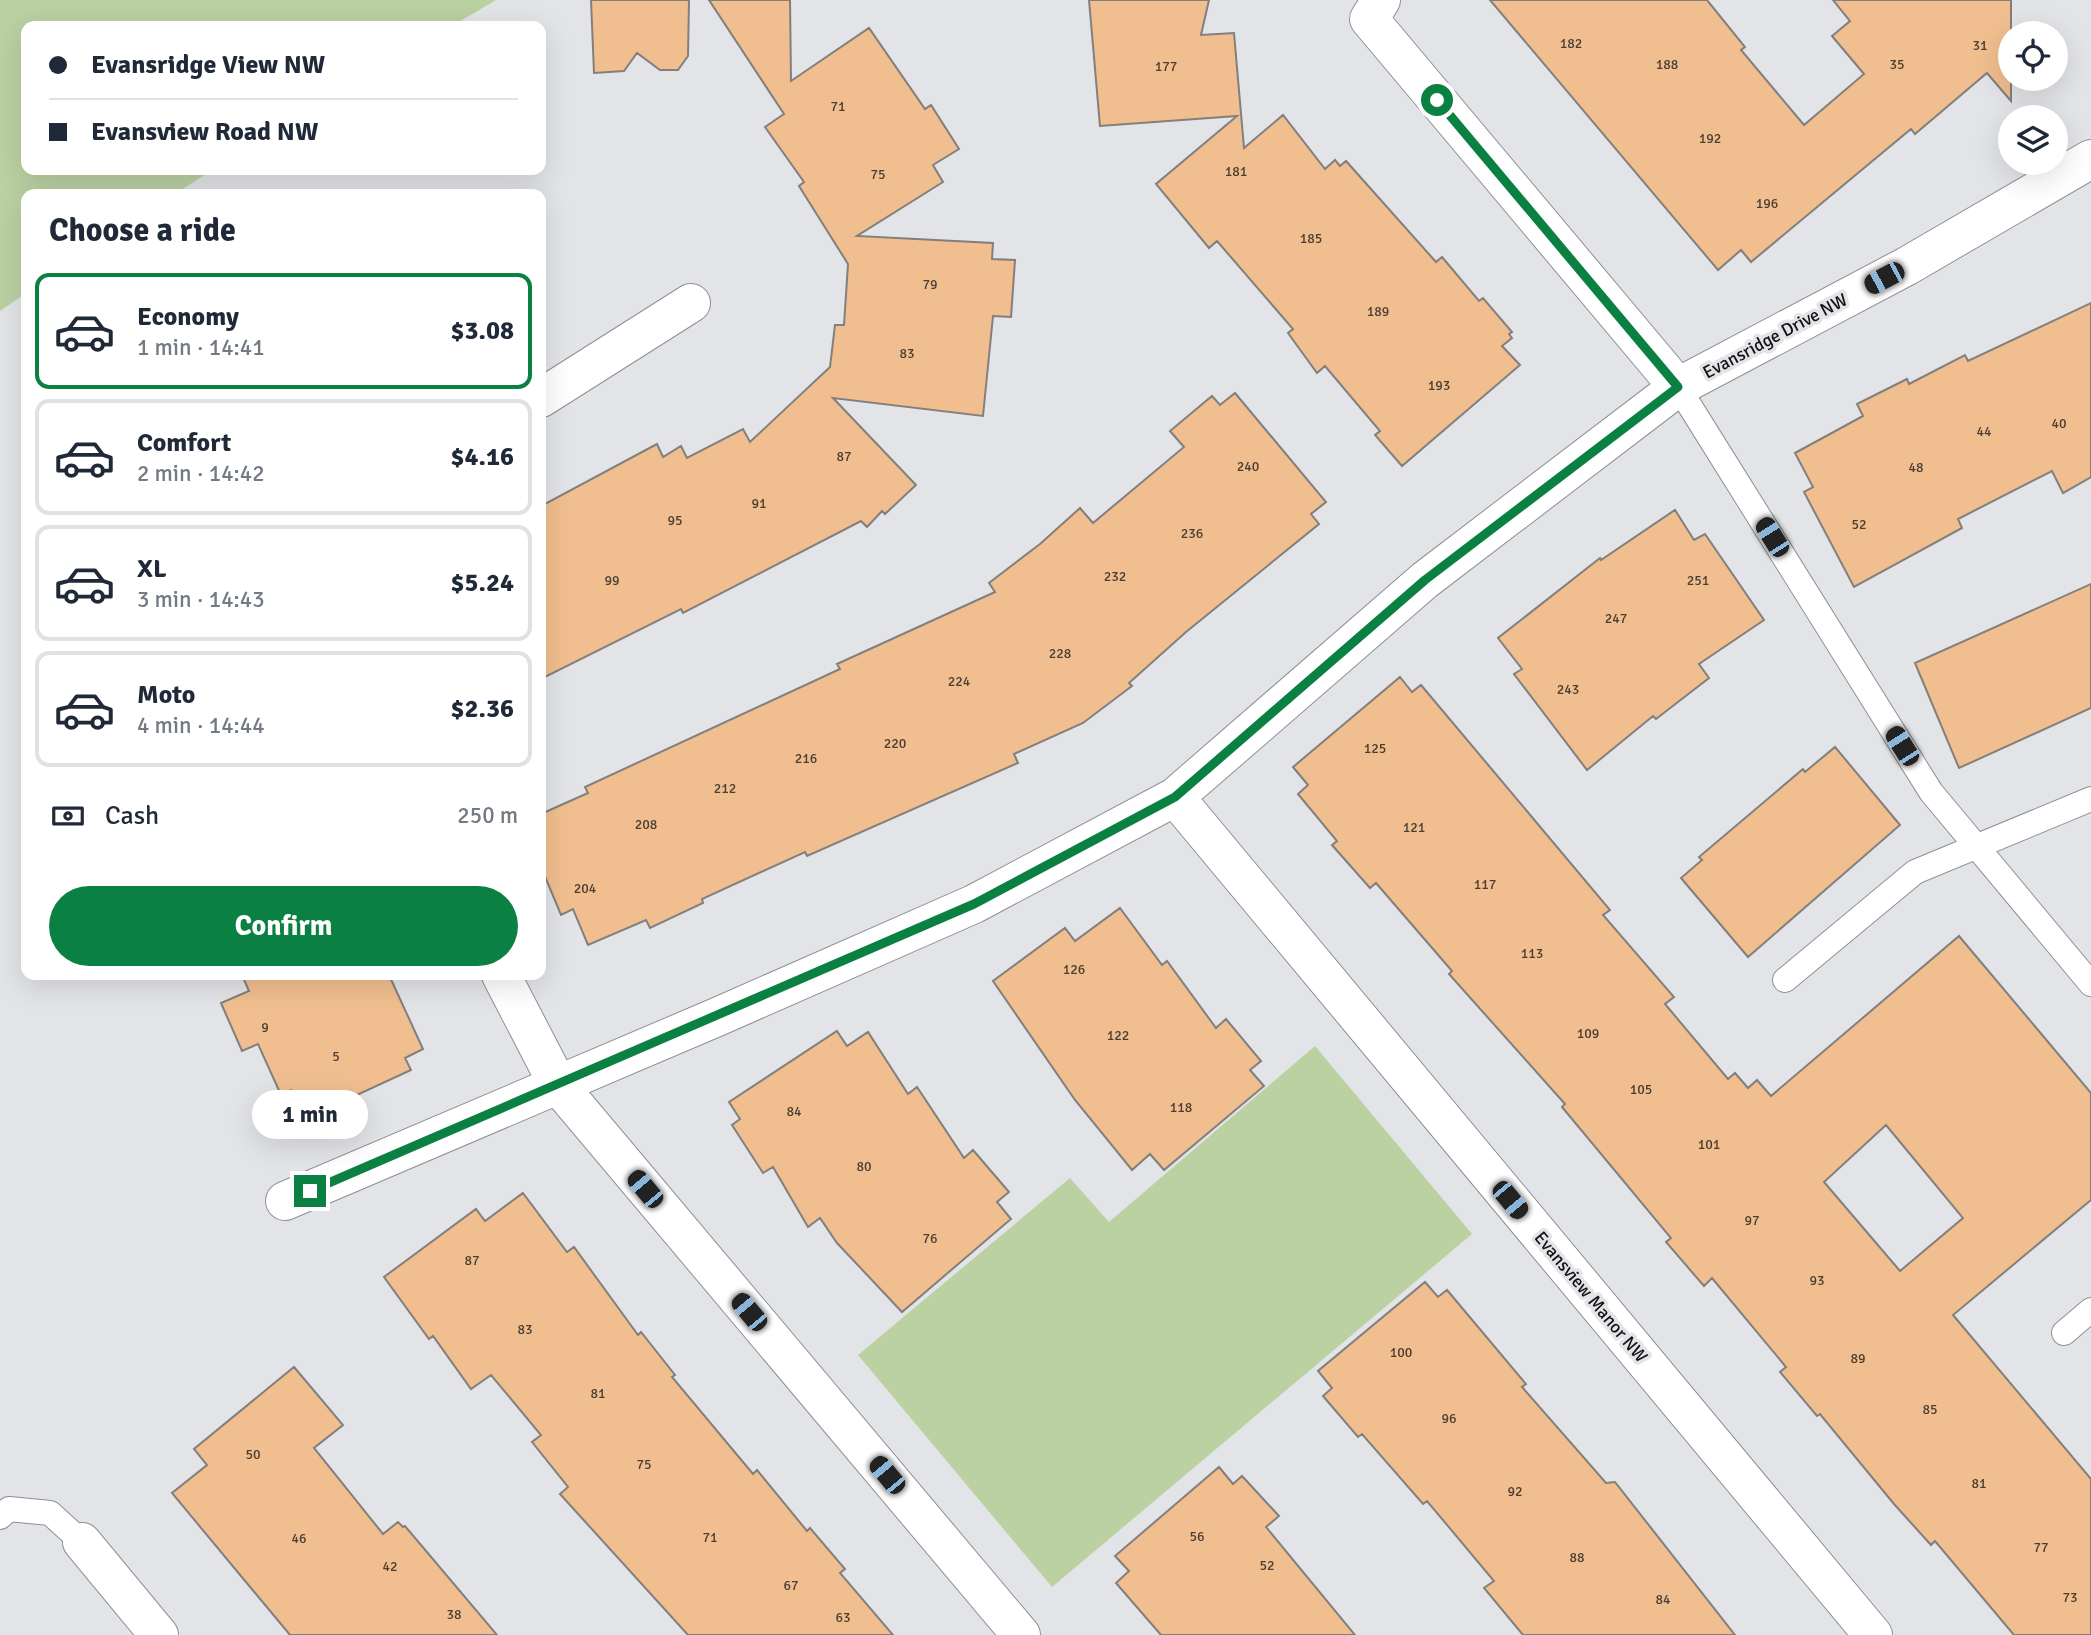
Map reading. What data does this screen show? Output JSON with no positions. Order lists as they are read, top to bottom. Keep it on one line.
{"streets":{"street":["Evansridge Drive NW","Evansview Manor NW"]},"crossings":[["Evansridge Drive NW","Evansview Manor NW"]],"house_numbers":["182","31","188","35","177","71","192","181","75","196","185","79","189","83","193","40","44","87","240","48","91","95","52","236","232","99","251","247","228","224","243","220","125","216","212","208","121","117","204","113","126","9","109","122","5","105","118","84","101","80","97","76","87","93","83","100","89","81","85","96","50","75","81","92","56","71","46","77","88","52","42","67","73","84","38","63"],"page":{"banner":["Evansridge View NW","Evansview Road NW"],"heading":"Choose a ride","list":[{"name":"Economy","note":"1 min · 14:41","value":"$3.08"},{"name":"Comfort","note":"2 min · 14:42","value":"$4.16"},{"name":"XL","note":"3 min · 14:43","value":"$5.24"},{"name":"Moto","note":"4 min · 14:44","value":"$2.36"}],"pay":["Cash","250 m"],"buttons":"Confirm","bubble":"1 min"}}
